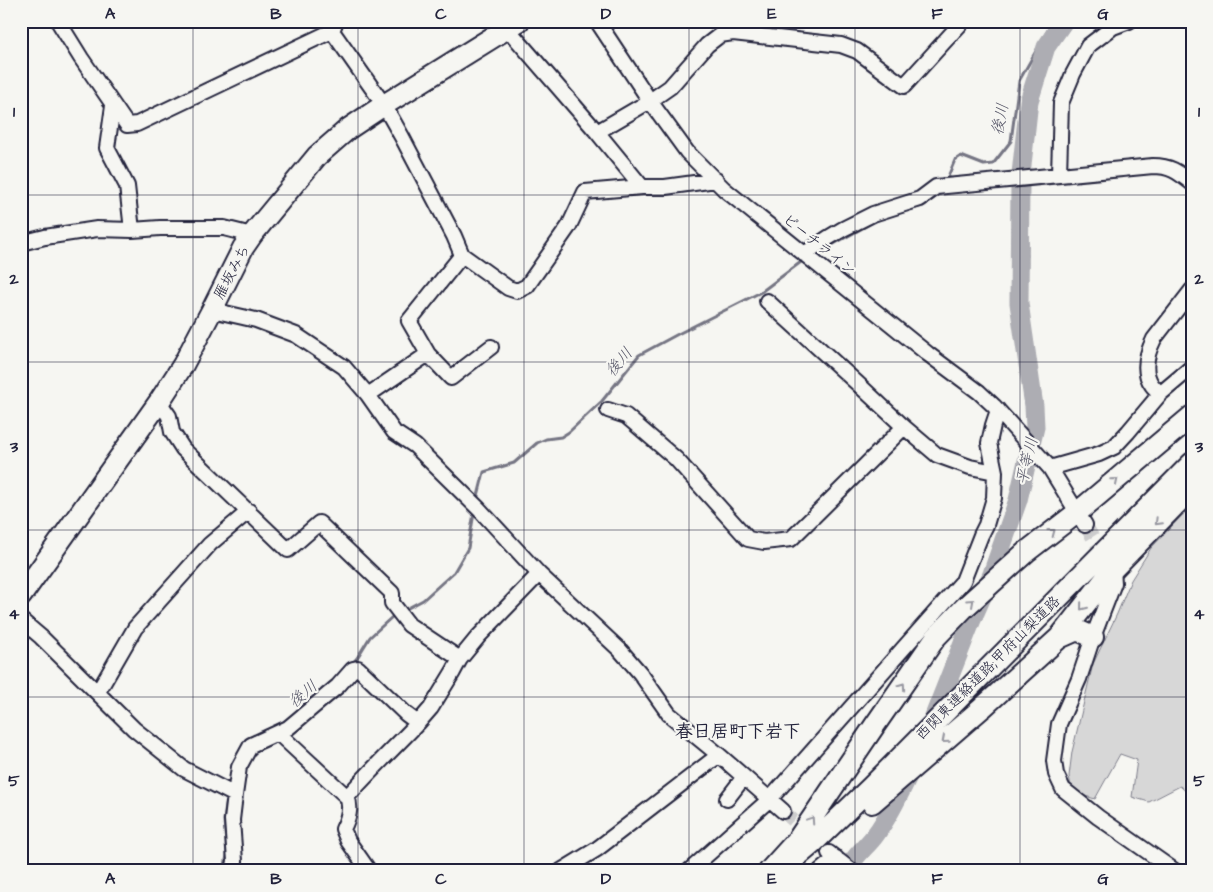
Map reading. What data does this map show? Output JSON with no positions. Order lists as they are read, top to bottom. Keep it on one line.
{"streets":{"highway":["雁坂みち","西関東連絡道路;甲府山梨道路"],"street":["ピーチライン"]},"districts":["春日居町下岩下"],"water":["後川","平等川"],"grid":{"columns":["A","B","C","D","E","F","G"],"rows":["1","2","3","4","5"]}}
